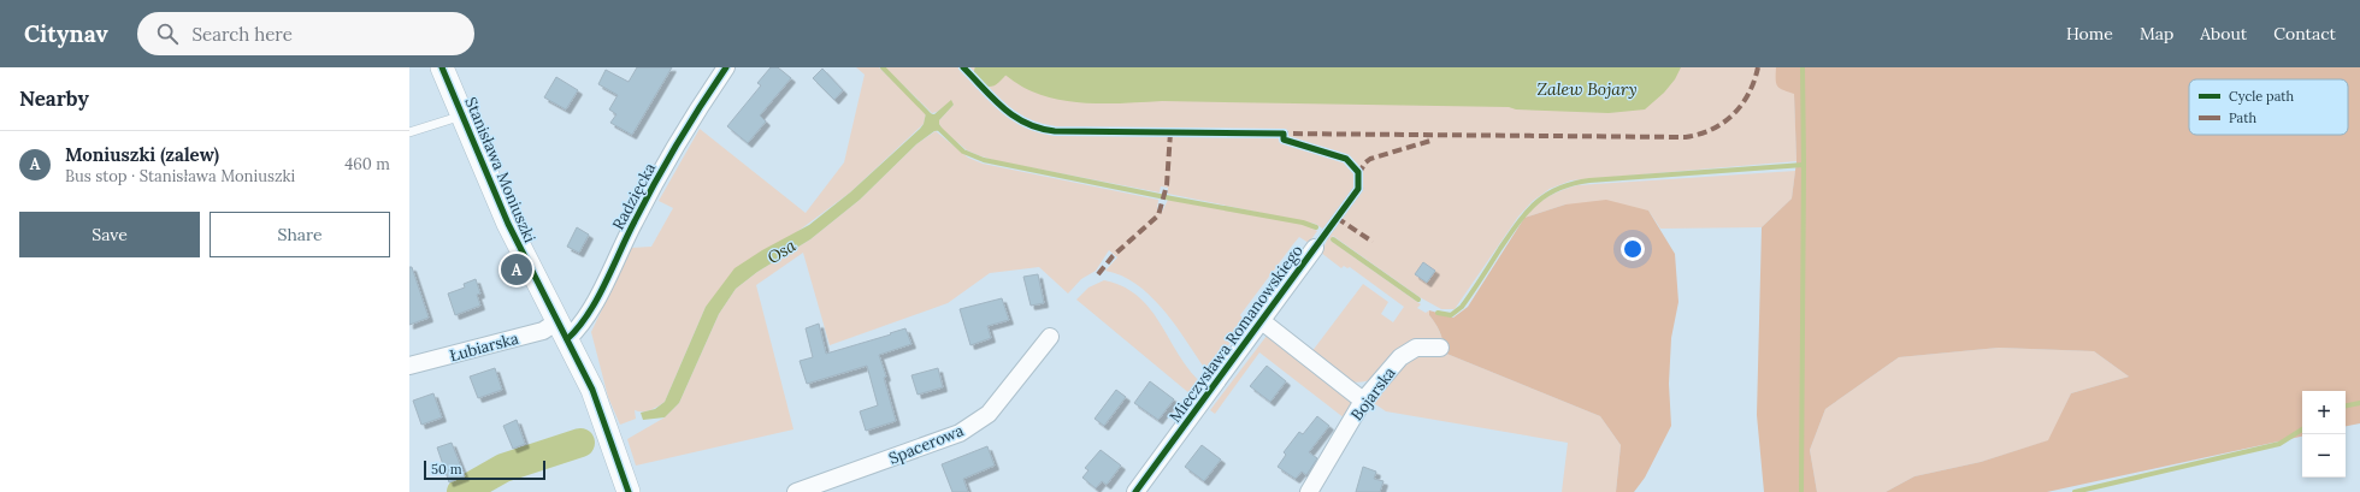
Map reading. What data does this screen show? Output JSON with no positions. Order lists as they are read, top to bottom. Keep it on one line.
{"streets":{"street":["Stanisława Moniuszki","Radzięcka","Mieczysława Romanowskiego","Łubiarska","Bojarska","Spacerowa"]},"crossings":[["Stanisława Moniuszki","Radzięcka"],["Stanisława Moniuszki","Łubiarska"],["Radzięcka","Łubiarska"]],"water":["Zalew Bojary","Osa"],"legend":["Cycle path","Path"],"scale_bar":"50 m","page":{"header":"Citynav","search":"Search here","nav":["Home","Map","About","Contact"],"heading":"Nearby","list":[{"mark":"A","name":"Moniuszki (zalew)","note":"Bus stop · Stanisława Moniuszki","value":"460 m"}],"buttons":["Save","Share"],"pins":"A","map_buttons":["+","−"],"scale":"50 m"}}
